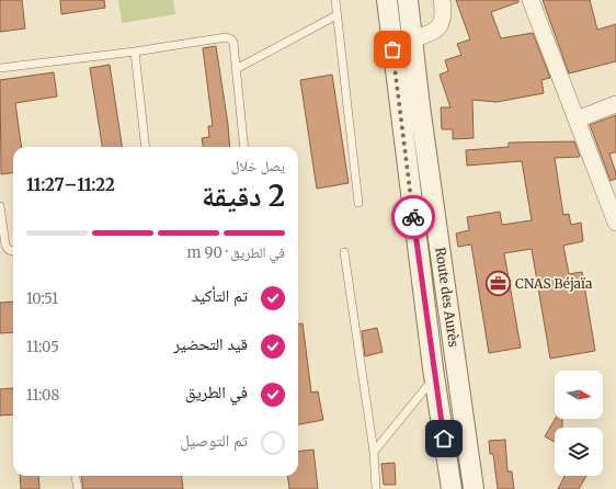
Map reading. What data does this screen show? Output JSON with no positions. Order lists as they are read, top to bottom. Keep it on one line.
{"streets":{"street":["Route des Aurès"]},"places":{"office":["CNAS Béjaïa"]},"north":"right","page":{"heading":["2 دقيقة","يصل خلال","11:22–11:27"],"bar":"في الطريق · 90 m","list":[["تم التأكيد","10:51"],["قيد التحضير","11:05"],["في الطريق","11:08"],"تم التوصيل"]}}
